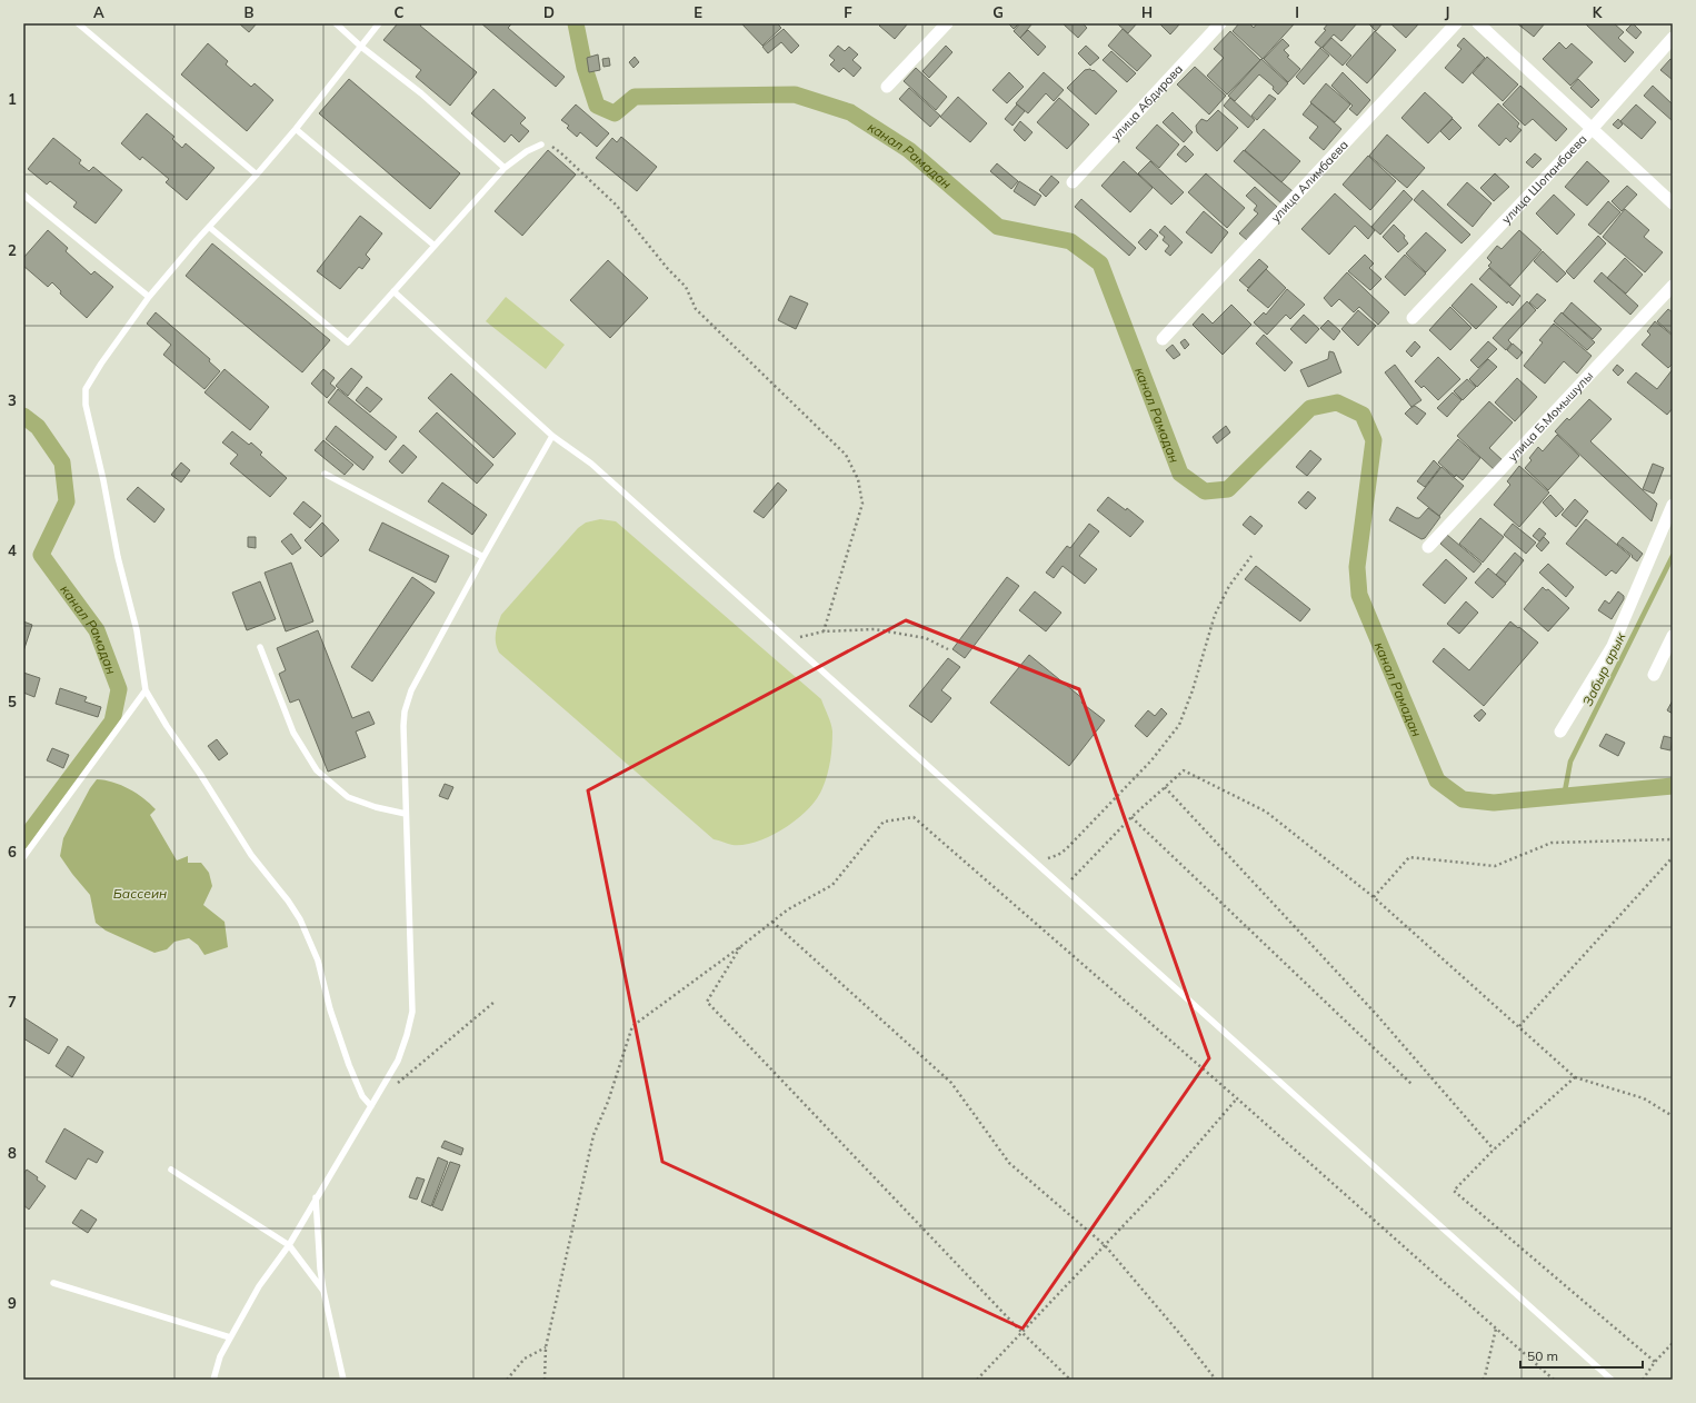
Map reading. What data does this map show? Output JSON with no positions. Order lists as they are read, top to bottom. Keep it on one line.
{"streets":{"street":["улица Абдирова","улица Шопанбаева","улица Алимбаева","улица Б.Момышулы"]},"water":["канал Рамадан","Забыр арык","Бассеин"],"scale_bar":"50 m","grid":{"columns":["A","B","C","D","E","F","G","H","I","J","K"],"rows":["1","2","3","4","5","6","7","8","9"]}}
